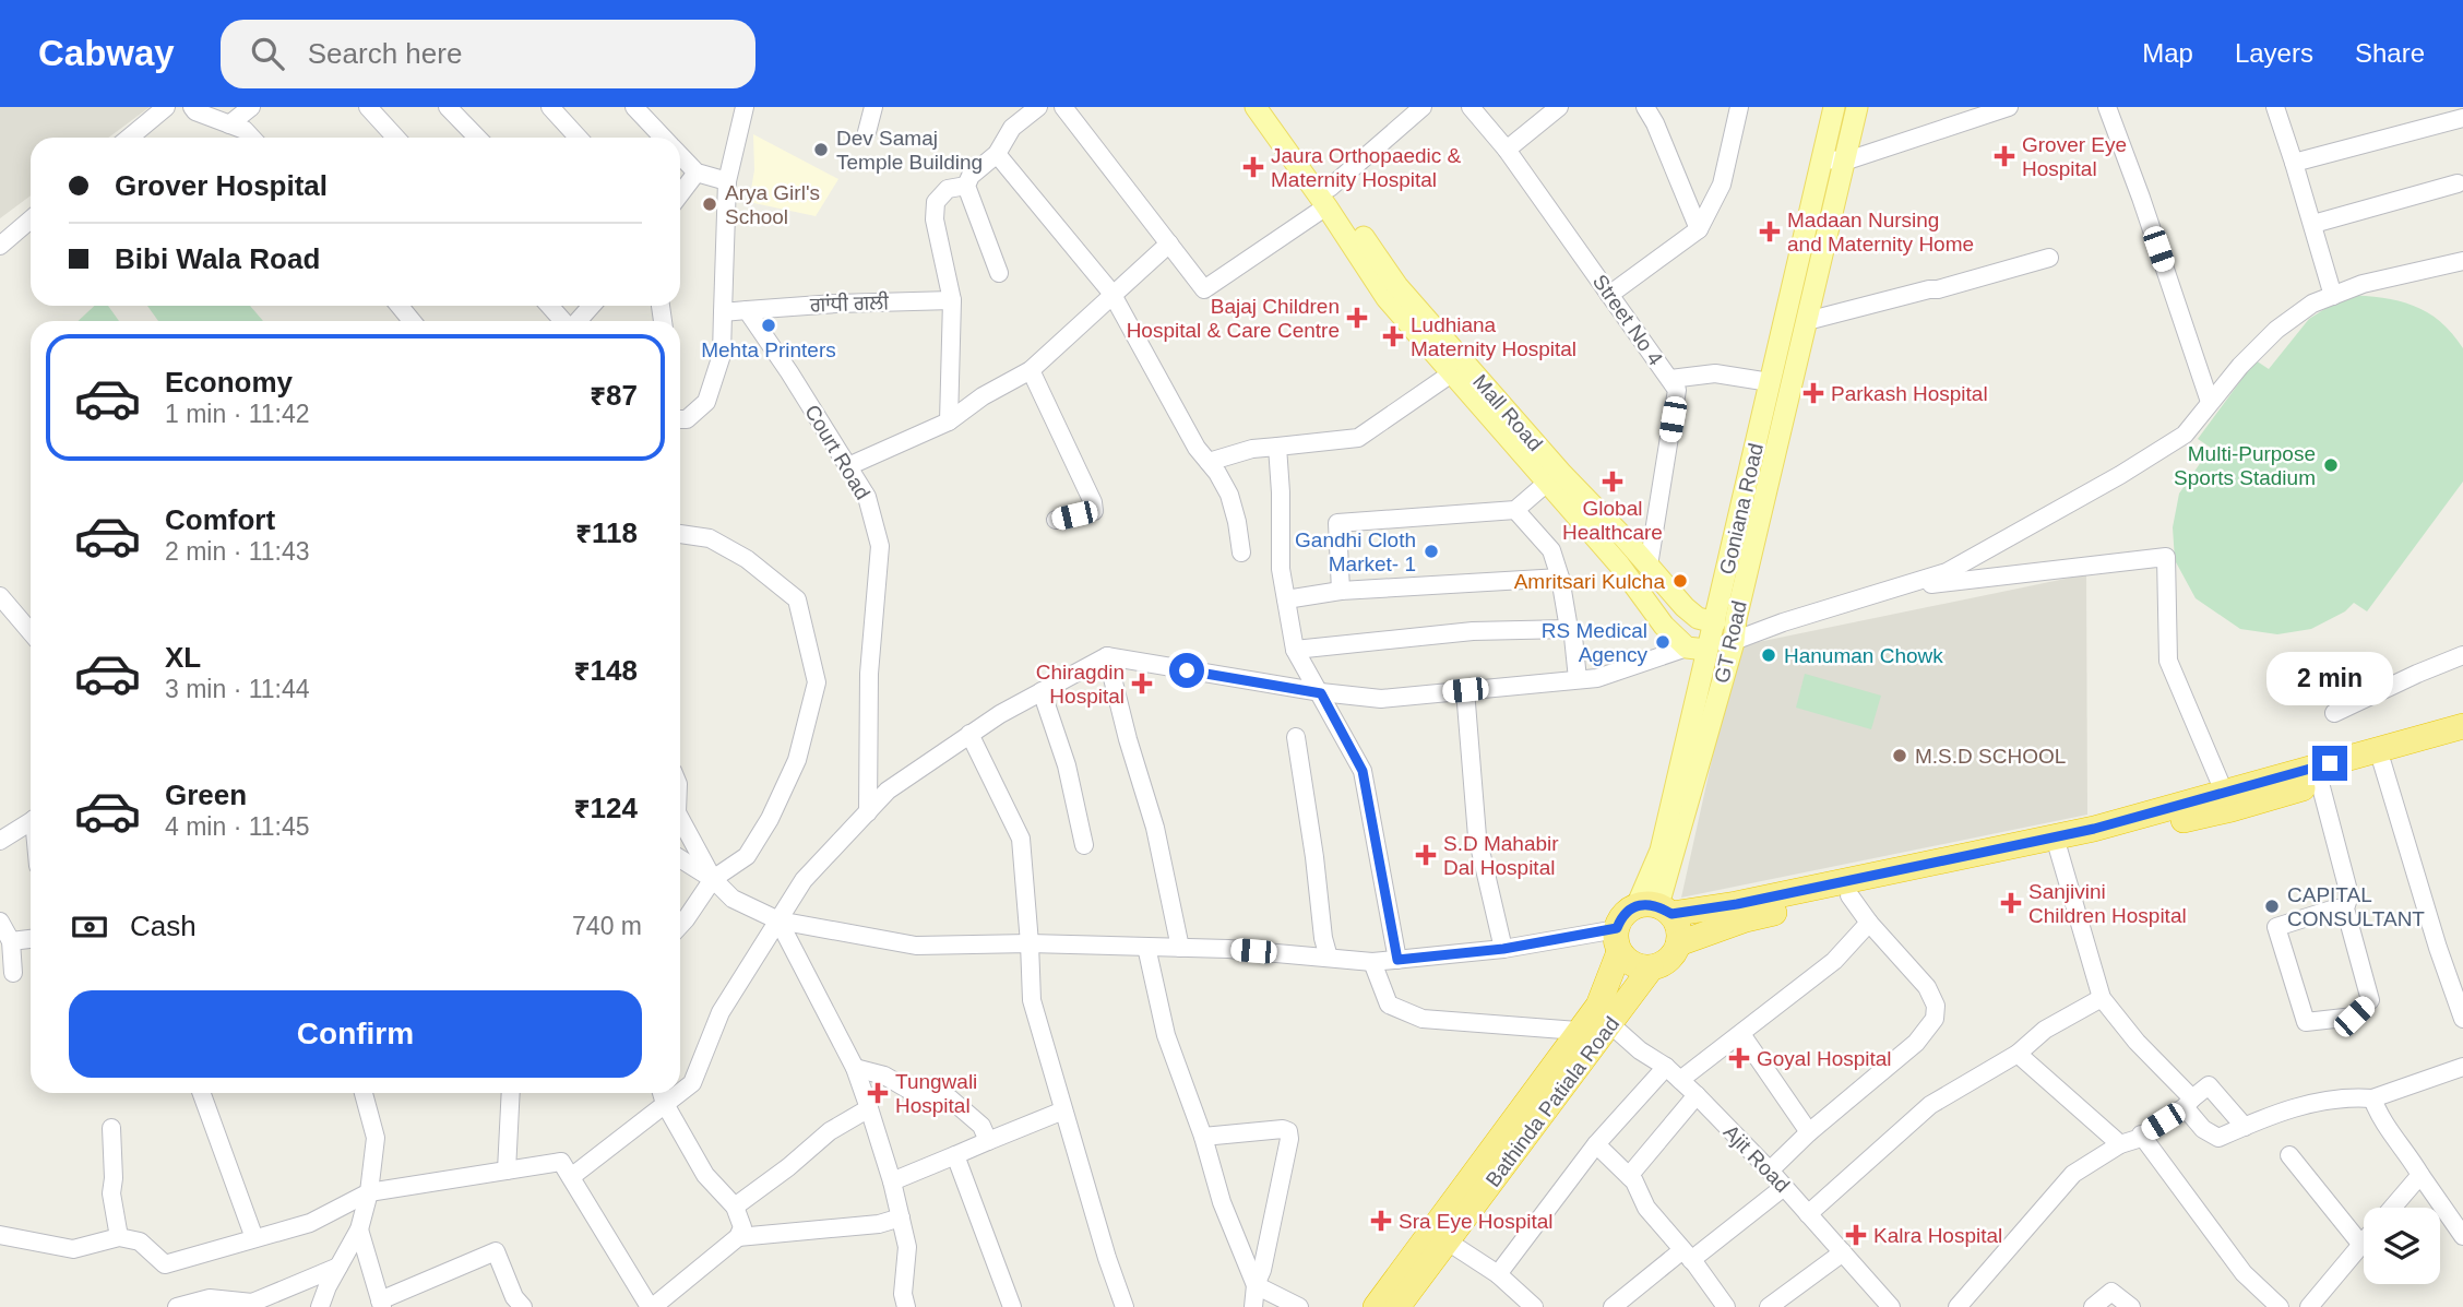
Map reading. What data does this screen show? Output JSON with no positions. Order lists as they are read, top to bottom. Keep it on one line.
{"streets":{"highway":["Bathinda Patiala Road"],"main road":["Mall Road","Goniana Road","GT Road"],"street":["ਗਾਂਧੀ ਗਲੀ","Street No 4","Court Road","Ajit Road"]},"crossings":[["ਗਾਂਧੀ ਗਲੀ","Court Road"],["Street No 4","Mall Road"],["Mall Road","Goniana Road"],["Mall Road","GT Road"],["Goniana Road","GT Road"],["Goniana Road","Bathinda Patiala Road"],["GT Road","Bathinda Patiala Road"],["Bathinda Patiala Road","Ajit Road"]],"places":{"other":["Dev Samaj Temple Building","Arya Girl's School","Mehta Printers","Multi-Purpose Sports Stadium","Gandhi Cloth Market- 1","Amritsari Kulcha","RS Medical Agency","Hanuman Chowk","M.S.D SCHOOL","CAPITAL CONSULTANT"],"health":["Grover Eye Hospital","Jaura Orthopaedic & Maternity Hospital","Madaan Nursing and Maternity Home","Bajaj Children Hospital & Care Centre","Ludhiana Maternity Hospital","Parkash Hospital","Global Healthcare","Chiragdin Hospital","S.D Mahabir Dal Hospital","Sanjivini Children Hospital","Goyal Hospital","Tungwali Hospital","Sra Eye Hospital","Kalra Hospital"]},"page":{"header":"Cabway","search":"Search here","nav":["Map","Layers","Share"],"banner":["Grover Hospital","Bibi Wala Road"],"list":[{"name":"Economy","note":"1 min · 11:42","value":"₹87"},{"name":"Comfort","note":"2 min · 11:43","value":"₹118"},{"name":"XL","note":"3 min · 11:44","value":"₹148"},{"name":"Green","note":"4 min · 11:45","value":"₹124"}],"bubble":"2 min","pay":["Cash","740 m"],"buttons":"Confirm"}}
